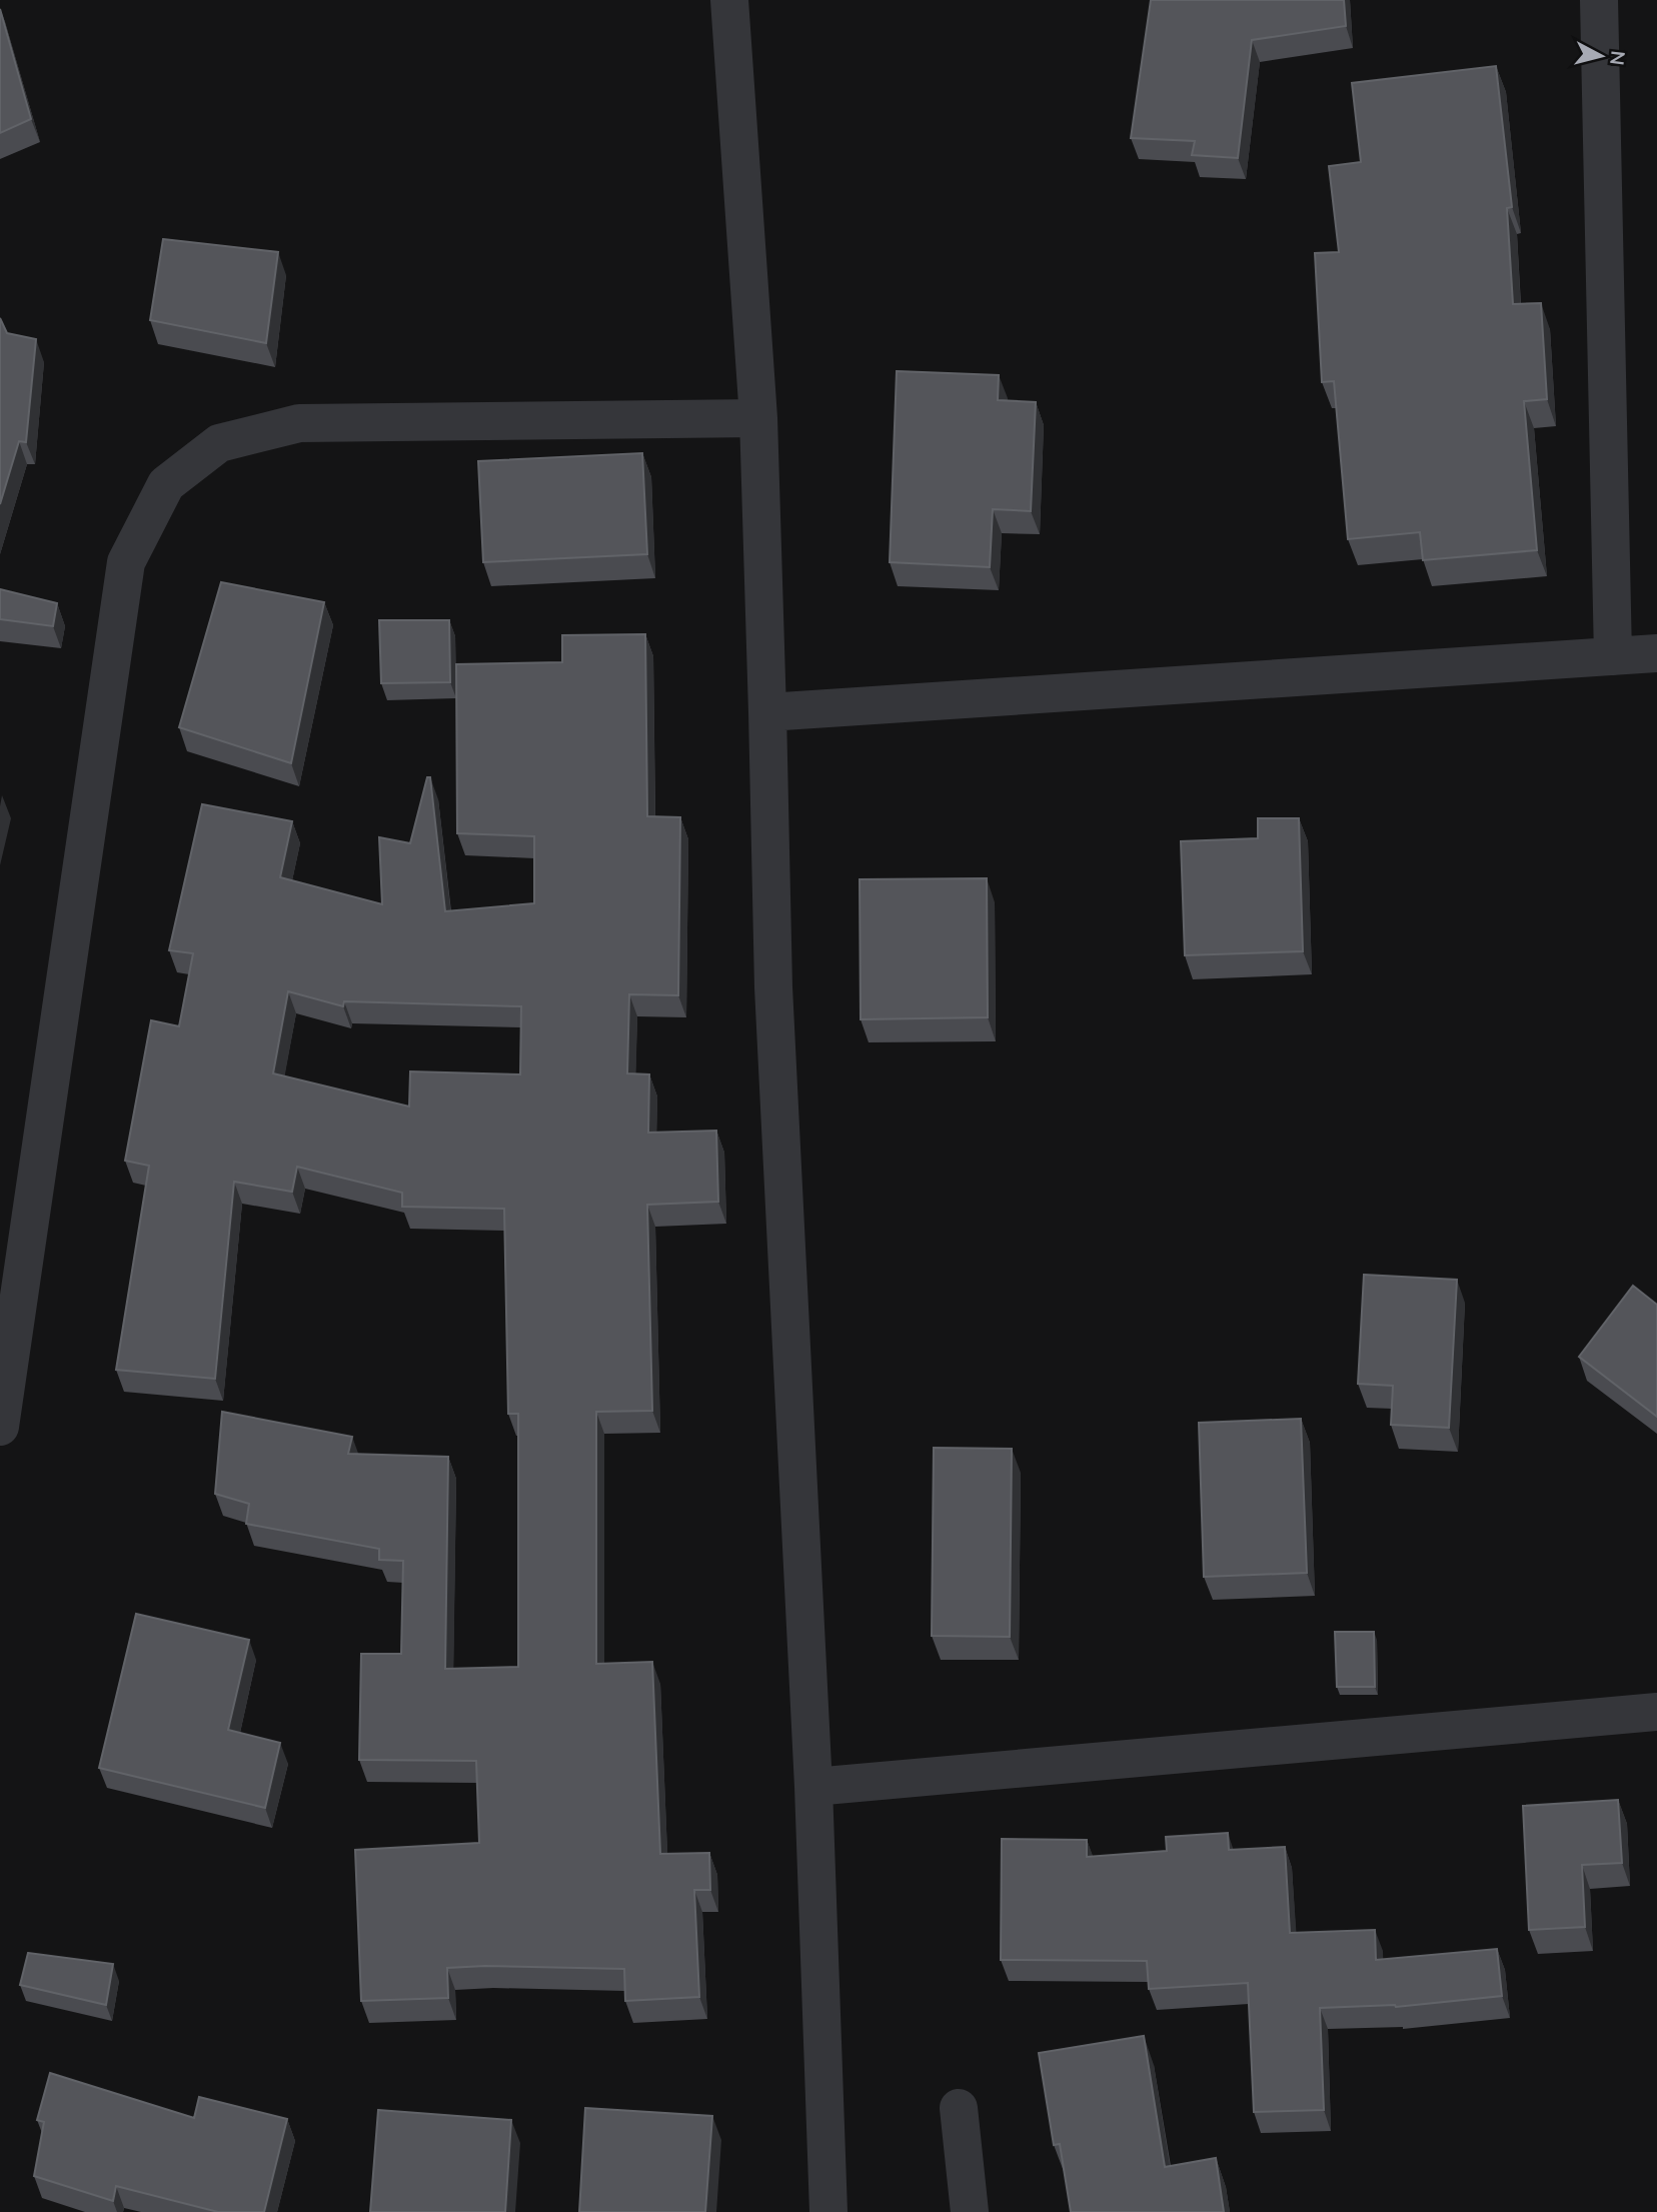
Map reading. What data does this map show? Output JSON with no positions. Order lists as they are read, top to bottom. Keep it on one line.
{"north":"right"}
